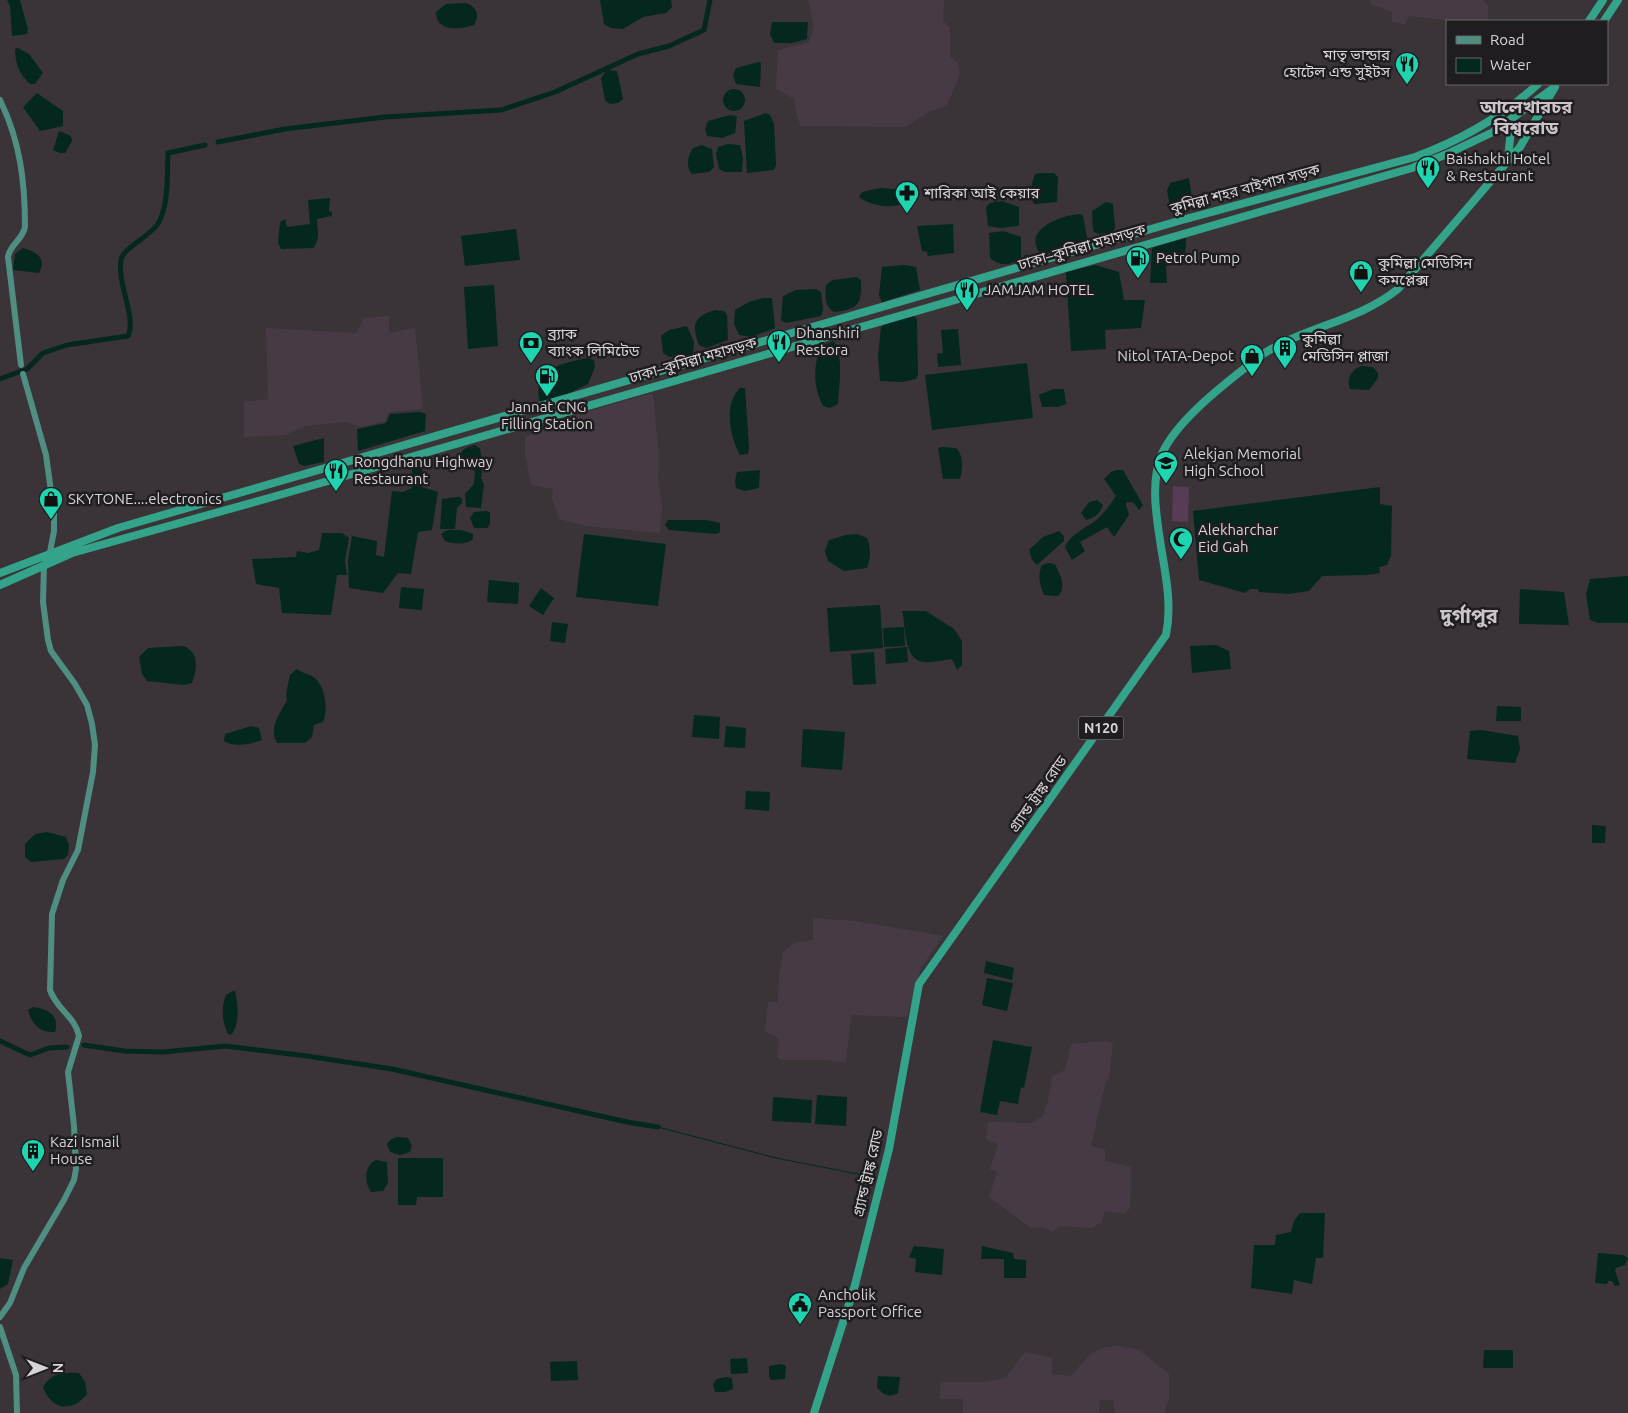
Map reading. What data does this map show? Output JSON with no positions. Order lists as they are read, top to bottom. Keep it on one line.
{"streets":{"highway":["কুমিল্লা শহর বাইপাস সড়ক","ঢাকা–কুমিল্লা মহাসড়ক","N120","গ্র্যান্ড ট্রাঙ্ক রোড"]},"crossings":[["কুমিল্লা শহর বাইপাস সড়ক","N120"],["ঢাকা–কুমিল্লা মহাসড়ক","N120"],["ঢাকা–কুমিল্লা মহাসড়ক","গ্র্যান্ড ট্রাঙ্ক রোড"],["N120","গ্র্যান্ড ট্রাঙ্ক রোড"]],"districts":["আলেখারচর বিশ্বরোড","দুর্গাপুর"],"places":{"restaurant":["মাতৃ ভান্ডার হোটেল এন্ড সুইটস","Baishakhi Hotel & Restaurant","JAMJAM HOTEL","Dhanshiri Restora","Rongdhanu Highway Restaurant"],"pharmacy":["শারিকা আই কেয়ার"],"fuel station":["Petrol Pump","Jannat CNG Filling Station"],"shop":["কুমিল্লা মেডিসিন কমপ্লেক্স","Nitol TATA-Depot","SKYTONE....electronics"],"bank":["ব্র্যাক ব্যাংক লিমিটেড"],"building":["কুমিল্লা মেডিসিন প্লাজা","Kazi Ismail House"],"school or university":["Alekjan Memorial High School"],"mosque":["Alekharchar Eid Gah"],"public building":["Ancholik Passport Office"]},"legend":["Road","Water"],"north":"right"}
